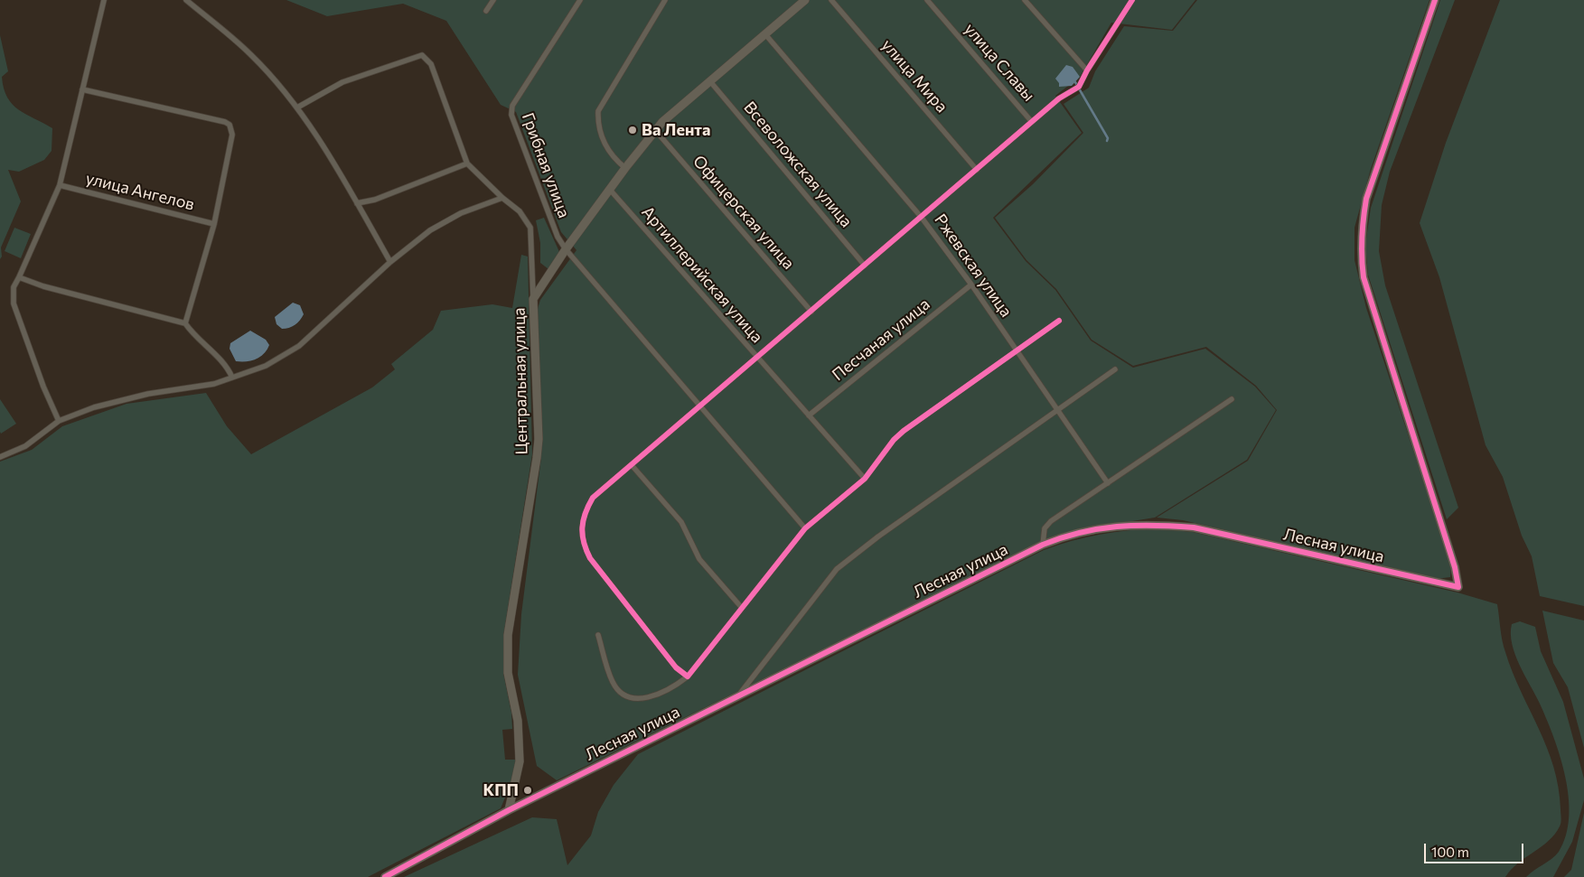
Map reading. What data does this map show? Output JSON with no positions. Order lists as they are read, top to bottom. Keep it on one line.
{"streets":{"street":["улица Славы","улица Мира","Всеволожская улица","Грибная улица","улица Ангелов","Офицерская улица","Ржевская улица","Артиллерийская улица","Песчаная улица","Центральная улица","Лесная улица"]},"crossings":[["Всеволожская улица","Центральная улица"],["Грибная улица","Центральная улица"],["Офицерская улица","Центральная улица"],["Ржевская улица","Песчаная улица"],["Ржевская улица","Центральная улица"],["Артиллерийская улица","Песчаная улица"],["Артиллерийская улица","Центральная улица"],["Центральная улица","Лесная улица"]],"places":["Ва Лента","КПП"],"scale_bar":"100 m"}
